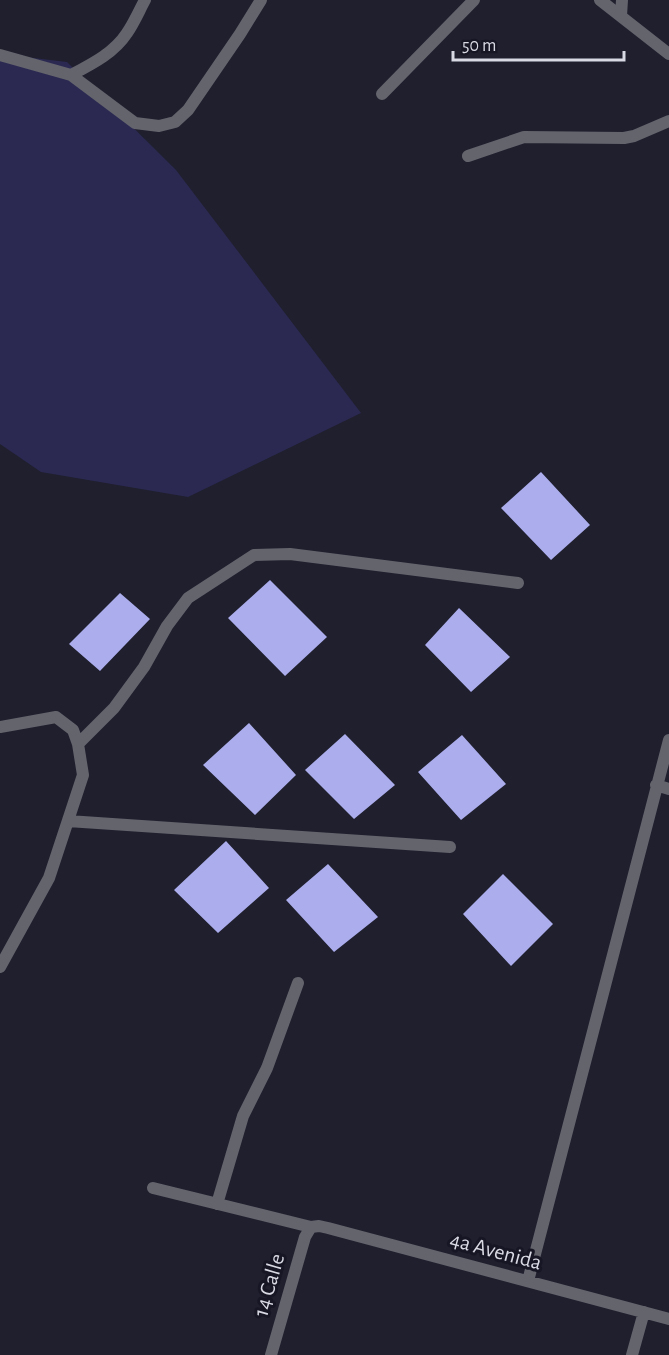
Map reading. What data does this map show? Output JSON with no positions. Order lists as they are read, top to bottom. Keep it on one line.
{"streets":{"street":["4a Avenida","14 Calle"]},"crossings":[["4a Avenida","14 Calle"]],"scale_bar":"50 m"}
